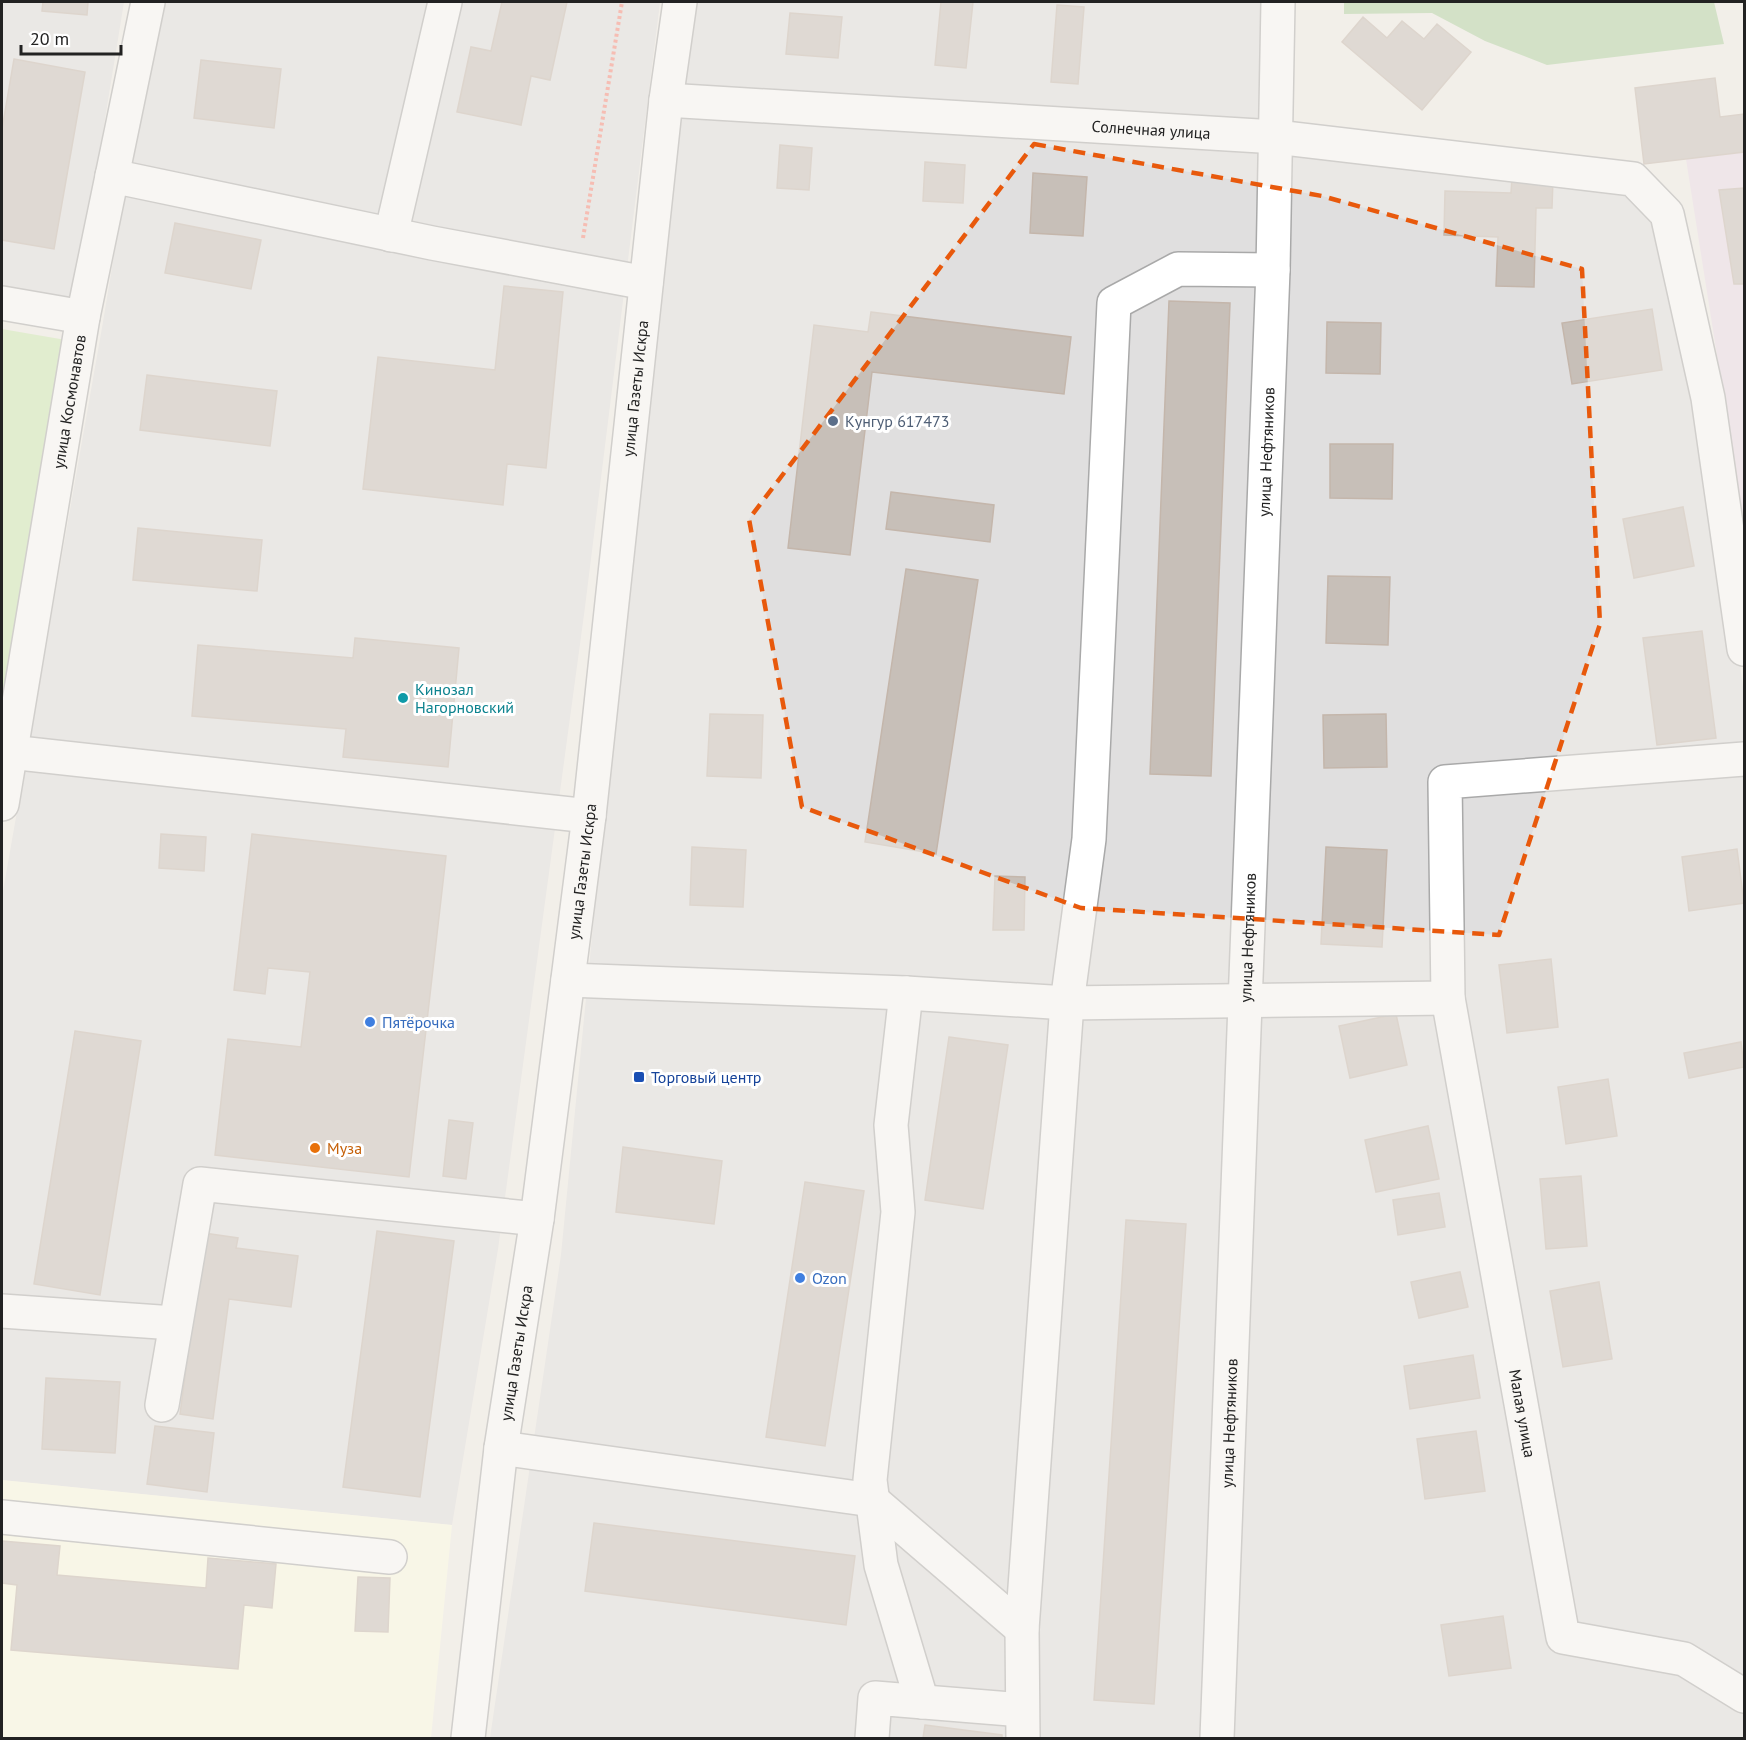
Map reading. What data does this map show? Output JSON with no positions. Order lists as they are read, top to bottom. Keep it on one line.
{"streets":{"street":["Солнечная улица","улица Газеты Искра","улица Космонавтов","улица Нефтяников","Малая улица"]},"crossings":[["Солнечная улица","улица Газеты Искра"],["Солнечная улица","улица Нефтяников"]],"places":{"other":["Кунгур 617473","Кинозал Нагорновский","Пятёрочка","Муза","Ozon"],"transit":["Торговый центр"]},"scale_bar":"20 m"}
